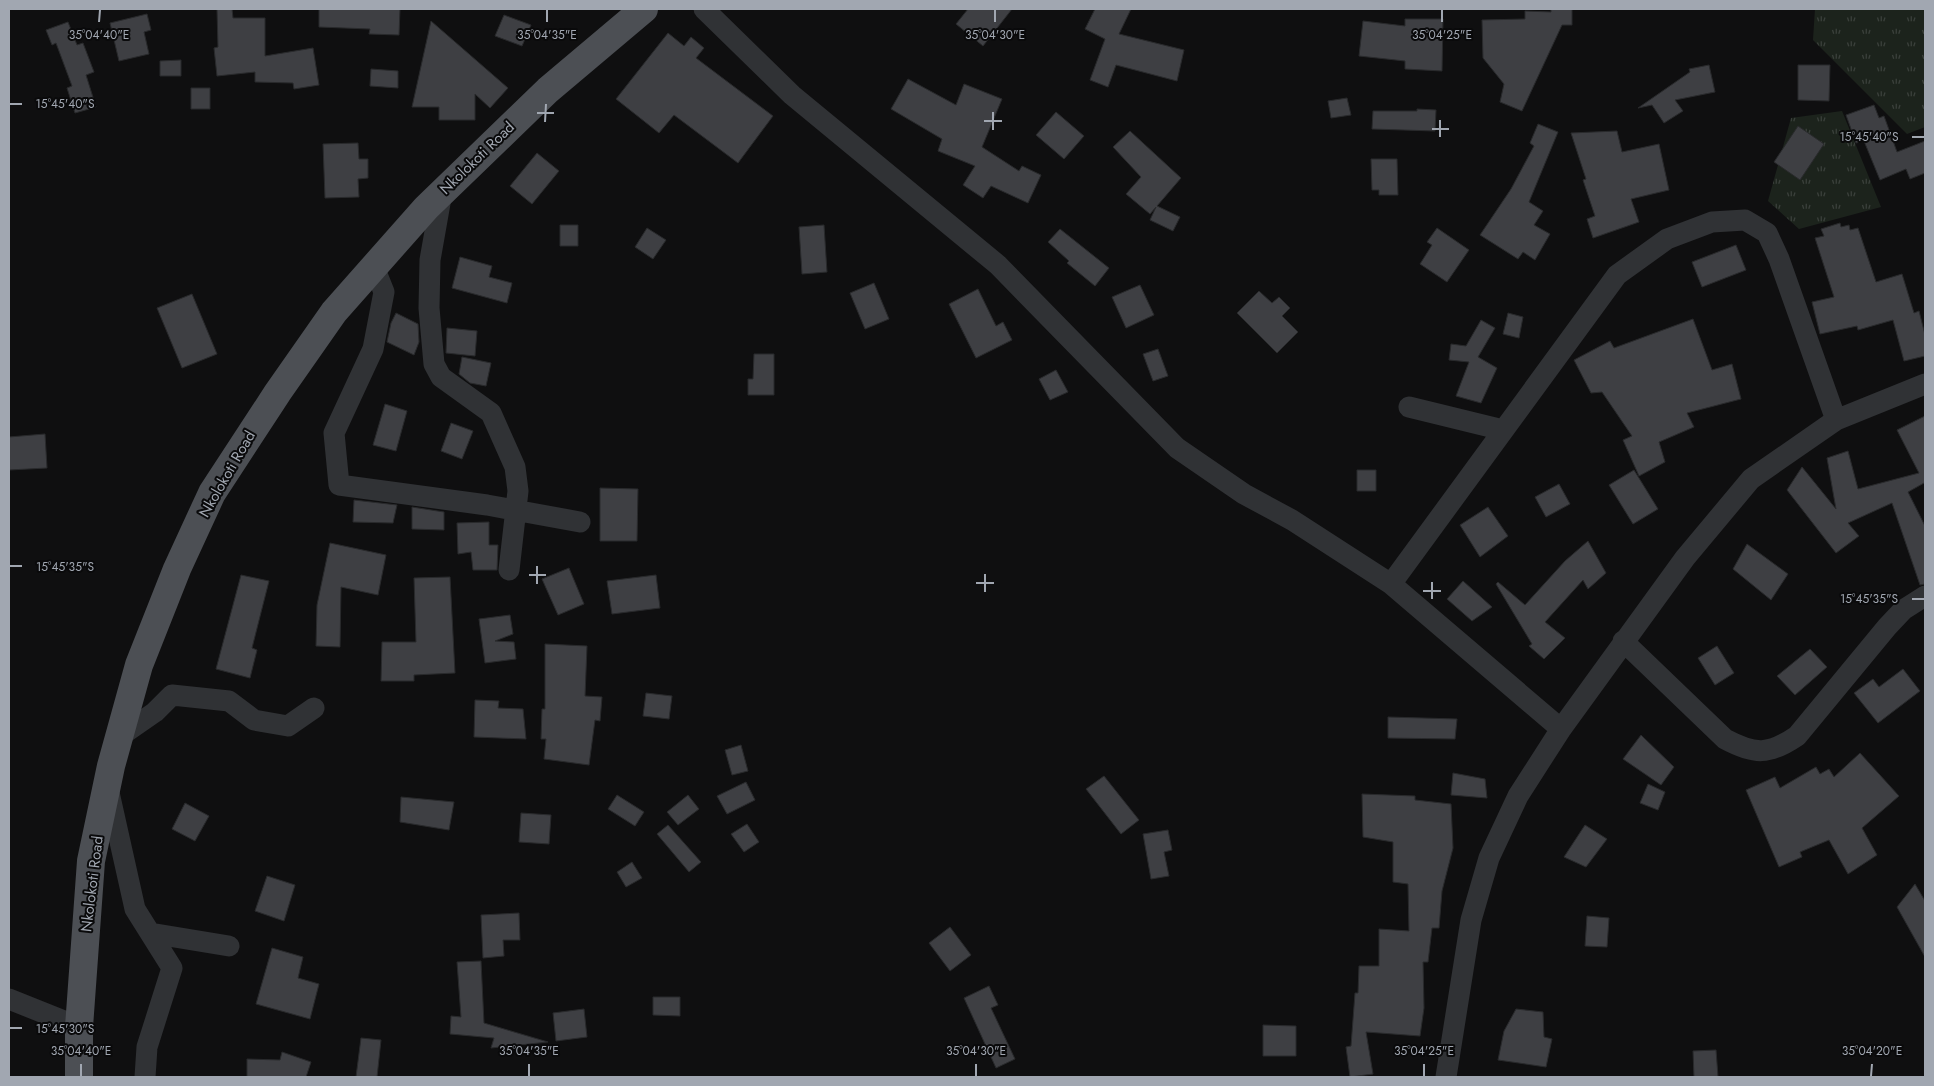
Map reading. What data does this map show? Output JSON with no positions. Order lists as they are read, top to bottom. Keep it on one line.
{"streets":{"main road":["Nkolokoti Road"]},"coordinates":["35°04'40\"E","35°04'35\"E","35°04'30\"E","35°04'25\"E","15°45'40\"S","15°45'35\"S","15°45'30\"S","35°04'20\"E"]}
